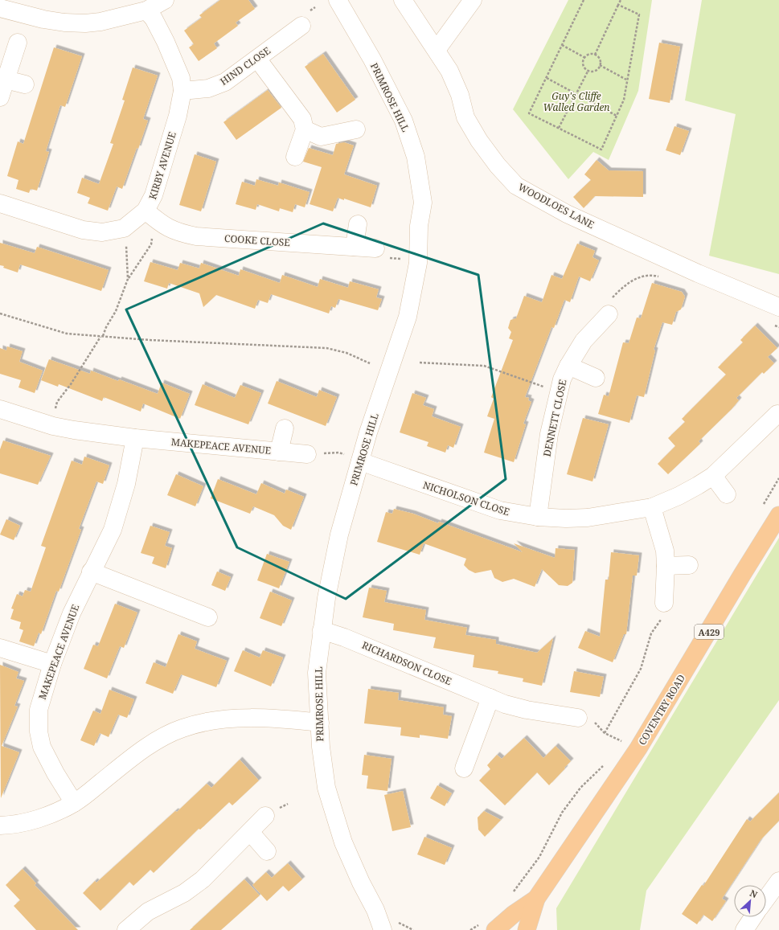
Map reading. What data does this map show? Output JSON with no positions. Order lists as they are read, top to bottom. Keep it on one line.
{"streets":{"main road":["A429","COVENTRY ROAD"],"street":["HIND CLOSE","PRIMROSE HILL","KIRBY AVENUE","WOODLOES LANE","COOKE CLOSE","DENNETT CLOSE","MAKEPEACE AVENUE","NICHOLSON CLOSE","RICHARDSON CLOSE"]},"crossings":[["HIND CLOSE","KIRBY AVENUE"],["PRIMROSE HILL","NICHOLSON CLOSE"],["PRIMROSE HILL","RICHARDSON CLOSE"],["KIRBY AVENUE","COOKE CLOSE"],["DENNETT CLOSE","NICHOLSON CLOSE"]],"parks":["Guy's Cliffe Walled Garden"],"north":"top right"}
